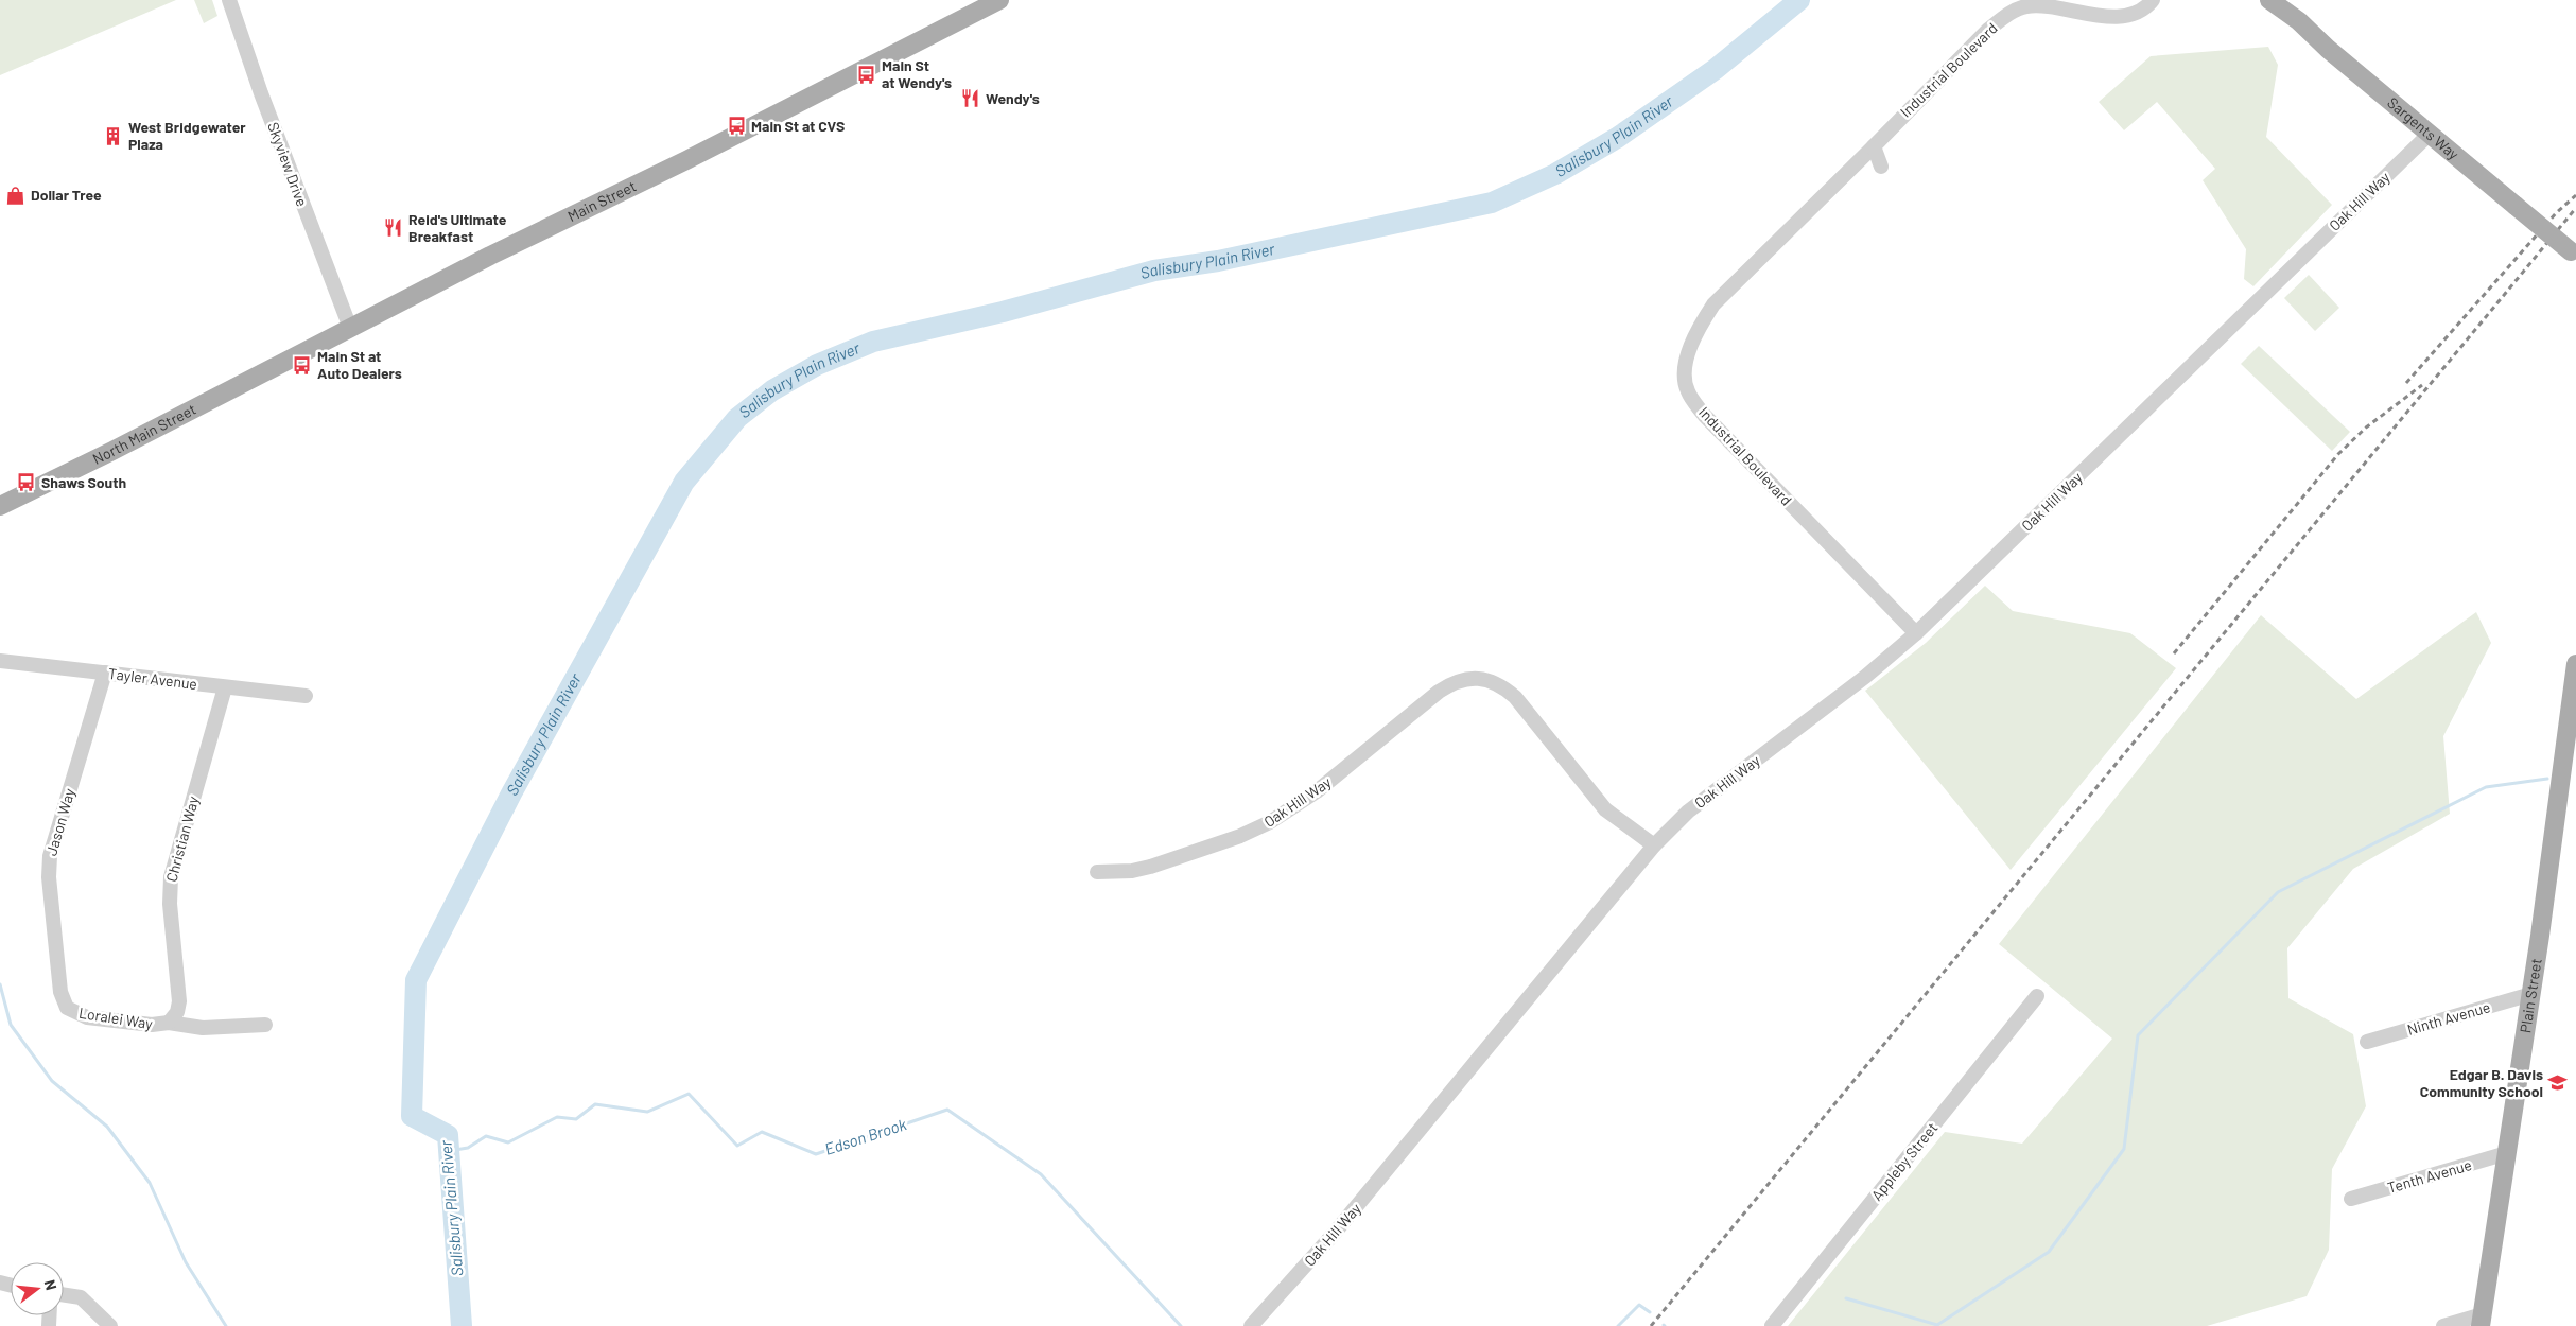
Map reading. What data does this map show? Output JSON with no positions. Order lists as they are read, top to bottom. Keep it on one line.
{"streets":{"main road":["Sargents Way","Main Street","North Main Street","Plain Street"],"street":["Industrial Boulevard","Skyview Drive","Oak Hill Way","Tayler Avenue","Jason Way","Christian Way","Loralei Way","Ninth Avenue","Appleby Street","Tenth Avenue"]},"crossings":[["Industrial Boulevard","Oak Hill Way"],["Sargents Way","Oak Hill Way"],["Skyview Drive","Main Street"],["Main Street","North Main Street"],["Tayler Avenue","Jason Way"],["Tayler Avenue","Christian Way"],["Jason Way","Loralei Way"],["Christian Way","Loralei Way"],["Plain Street","Ninth Avenue"],["Plain Street","Tenth Avenue"]],"water":["Salisbury Plain River","Edson Brook"],"places":{"bus stop":["Main St at Wendy's","Main St at CVS","Main St at Auto Dealers","Shaws South"],"restaurant":["Wendy's","Reid's Ultimate Breakfast"],"building":["West Bridgewater Plaza"],"shop":["Dollar Tree"],"school or university":["Edgar B. Davis Community School"]},"north":"right"}
